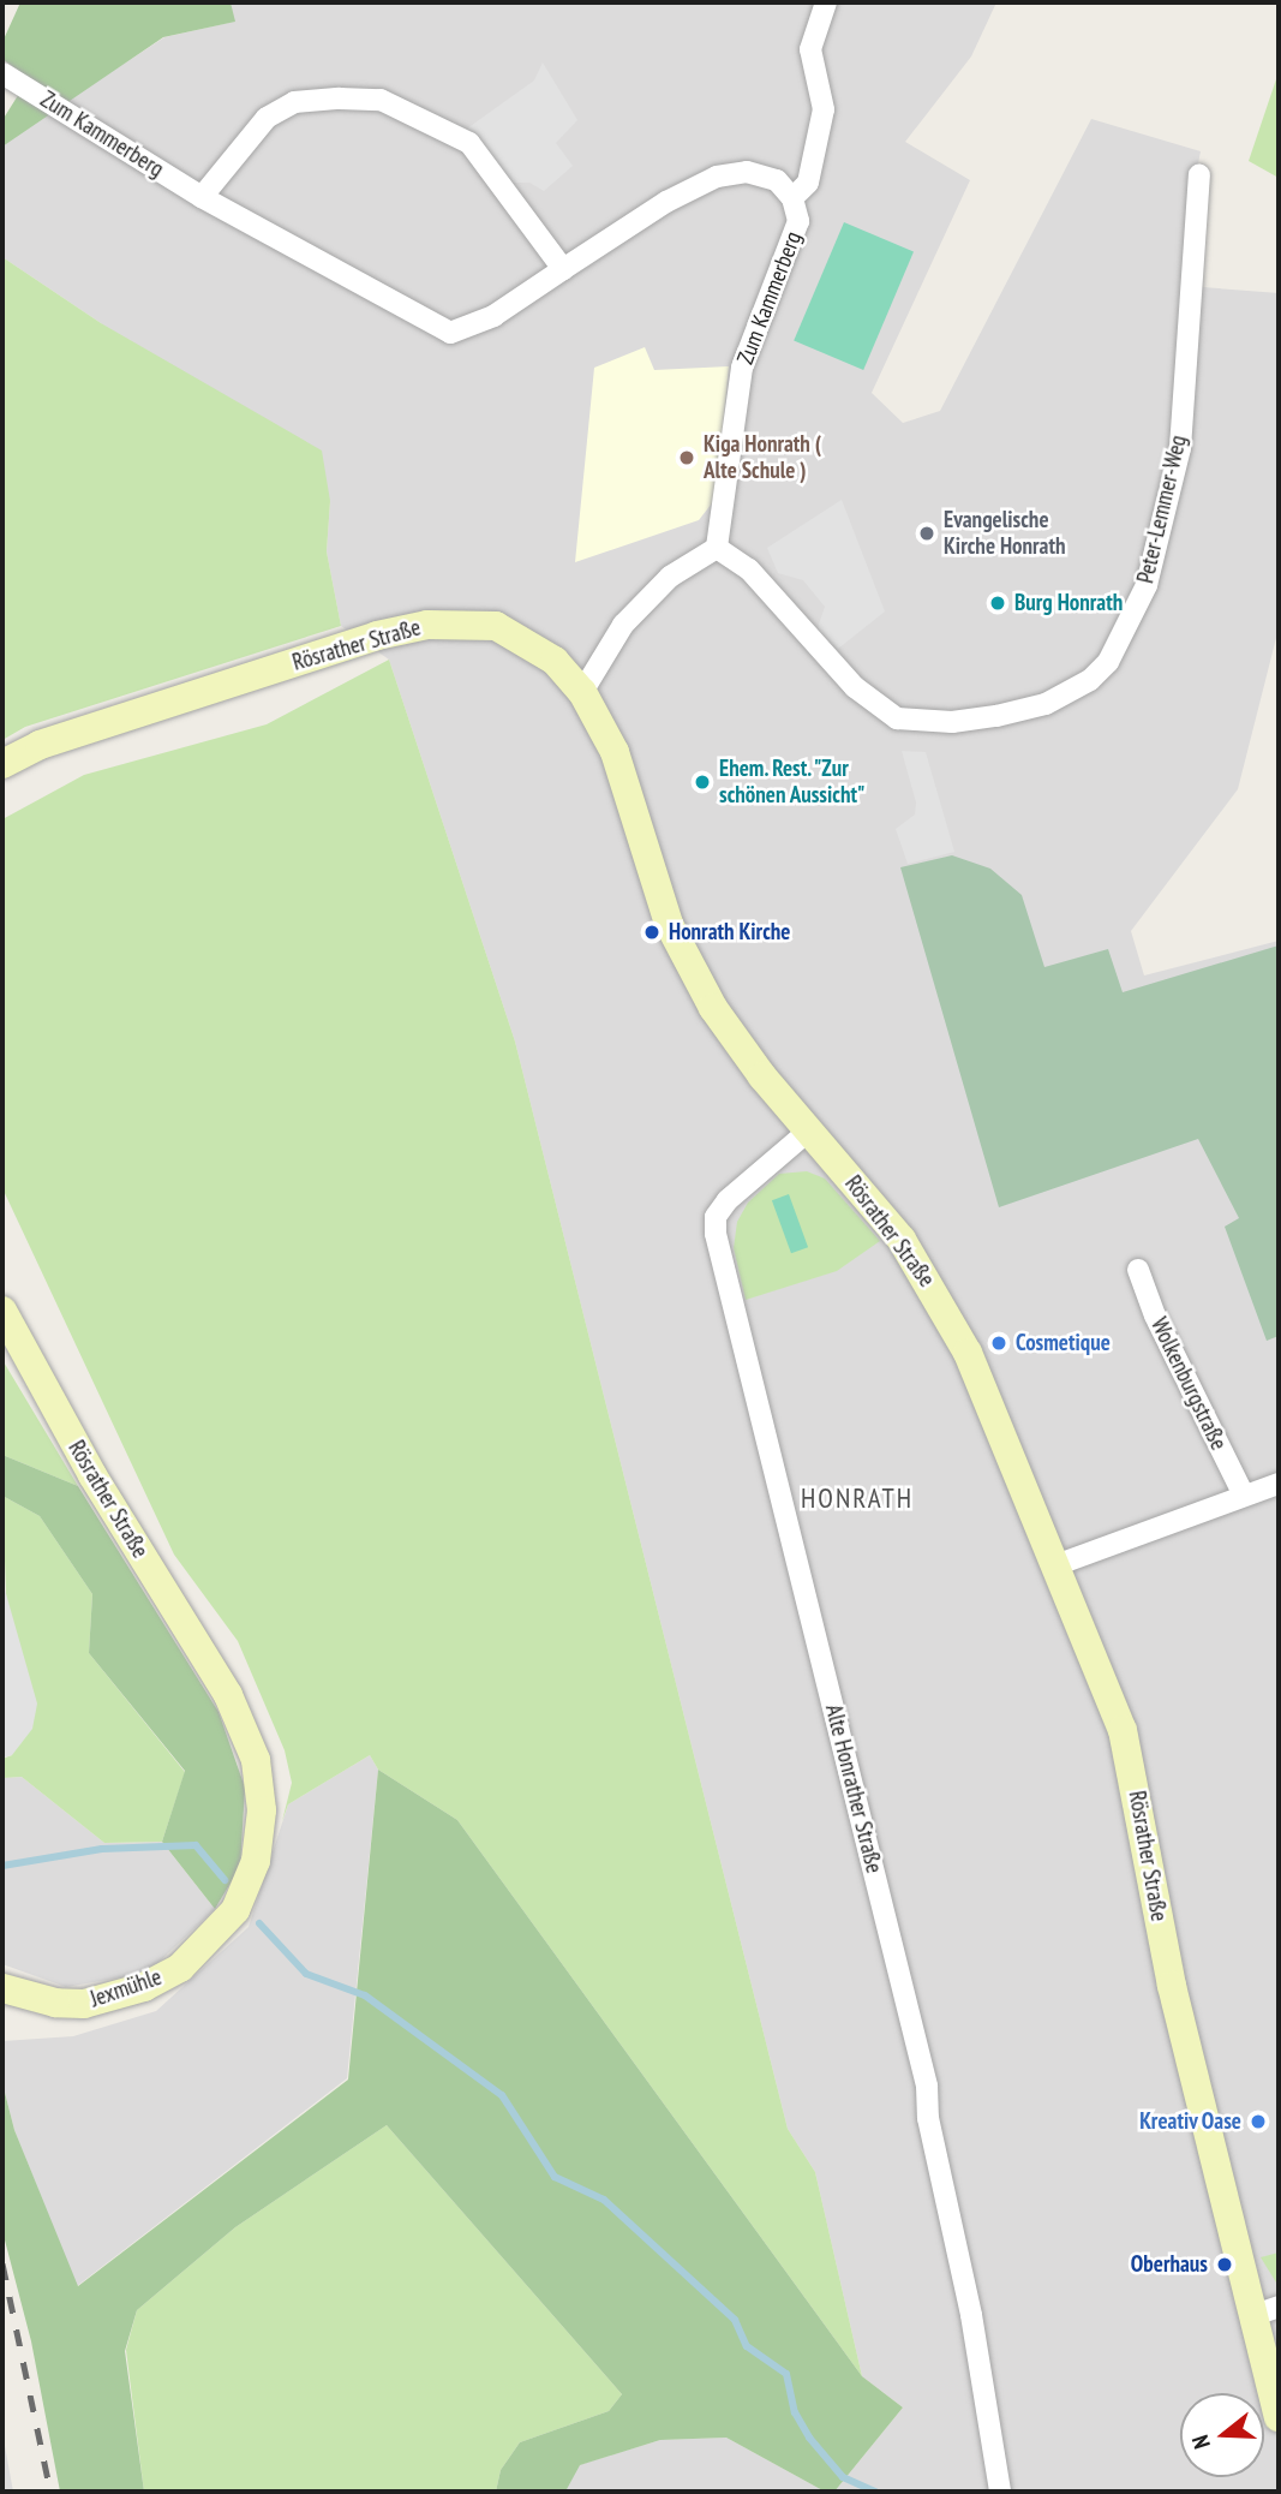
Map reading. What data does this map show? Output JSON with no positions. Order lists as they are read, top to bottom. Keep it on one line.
{"streets":{"street":["Zum Kammerberg","Peter-Lemmer-Weg","Rösrather Straße","Wolkenburgstraße","Alte Honrather Straße","Jexmühle"]},"crossings":[["Zum Kammerberg","Peter-Lemmer-Weg"],["Rösrather Straße","Alte Honrather Straße"],["Rösrather Straße","Jexmühle"]],"districts":["HONRATH"],"places":["Kiga Honrath ( Alte Schule )","Evangelische Kirche Honrath","Burg Honrath","Ehem. Rest. \"Zur schönen Aussicht\"","Honrath Kirche","Cosmetique","Kreativ Oase","Oberhaus"],"north":"left"}
